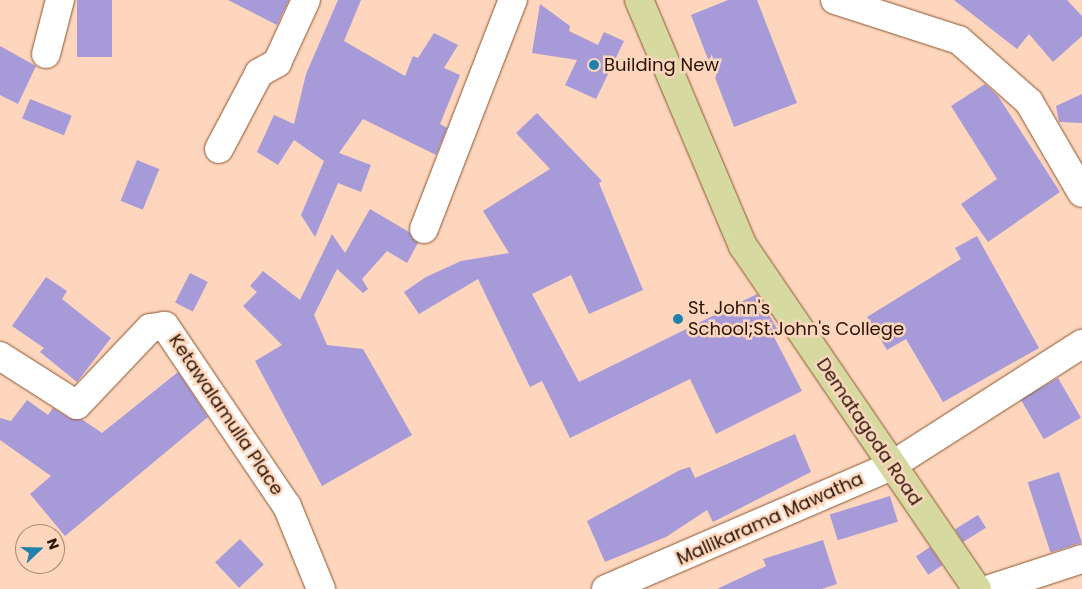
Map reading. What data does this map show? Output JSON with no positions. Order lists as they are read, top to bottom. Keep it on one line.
{"streets":{"main road":["Dematagoda Road"],"street":["Ketawalamulla Place","Mallikarama Mawatha"]},"crossings":[["Dematagoda Road","Mallikarama Mawatha"]],"places":["Building New","St. John's School;St.John's College"],"north":"right"}
